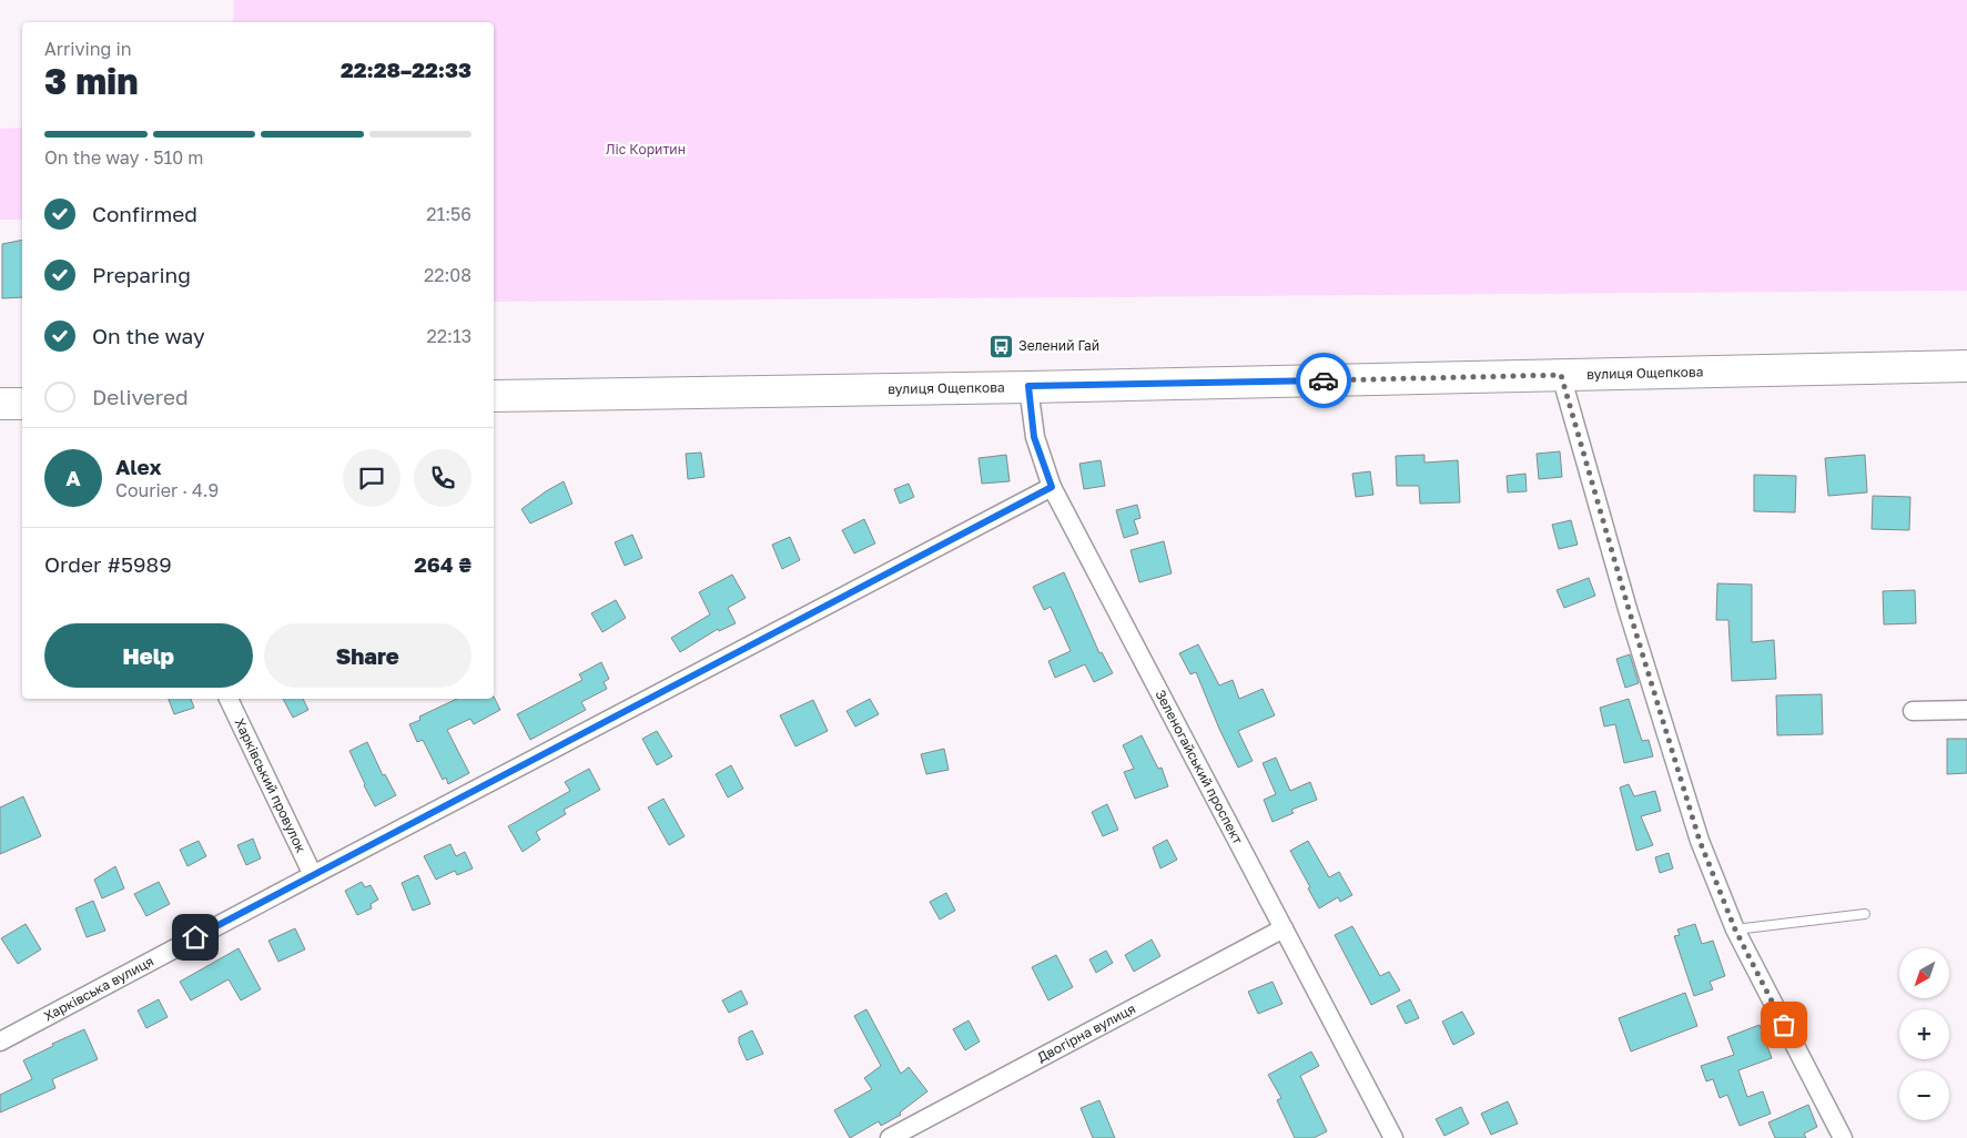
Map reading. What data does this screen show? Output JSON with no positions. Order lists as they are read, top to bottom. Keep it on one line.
{"streets":{"highway":["вулиця Ощепкова"],"street":["Зеленогайський проспект","Харківський провулок","Харківська вулиця","Двогірна вулиця"]},"crossings":[["вулиця Ощепкова","Зеленогайський проспект"],["Зеленогайський проспект","Харківська вулиця"],["Зеленогайський проспект","Двогірна вулиця"],["Харківський провулок","Харківська вулиця"]],"parks":["Ліс Коритин"],"places":{"bus stop":["Зелений Гай"]},"north":"bottom left","page":{"heading":["3 min","Arriving in","22:28–22:33"],"panel":["Alex","Courier · 4.9","Order #5989","264 ₴"],"bar":"On the way · 510 m","list":[["Confirmed","21:56"],["Preparing","22:08"],["On the way","22:13"],"Delivered"],"round":"A","buttons":["Help","Share"],"map_buttons":["+","−"]}}
